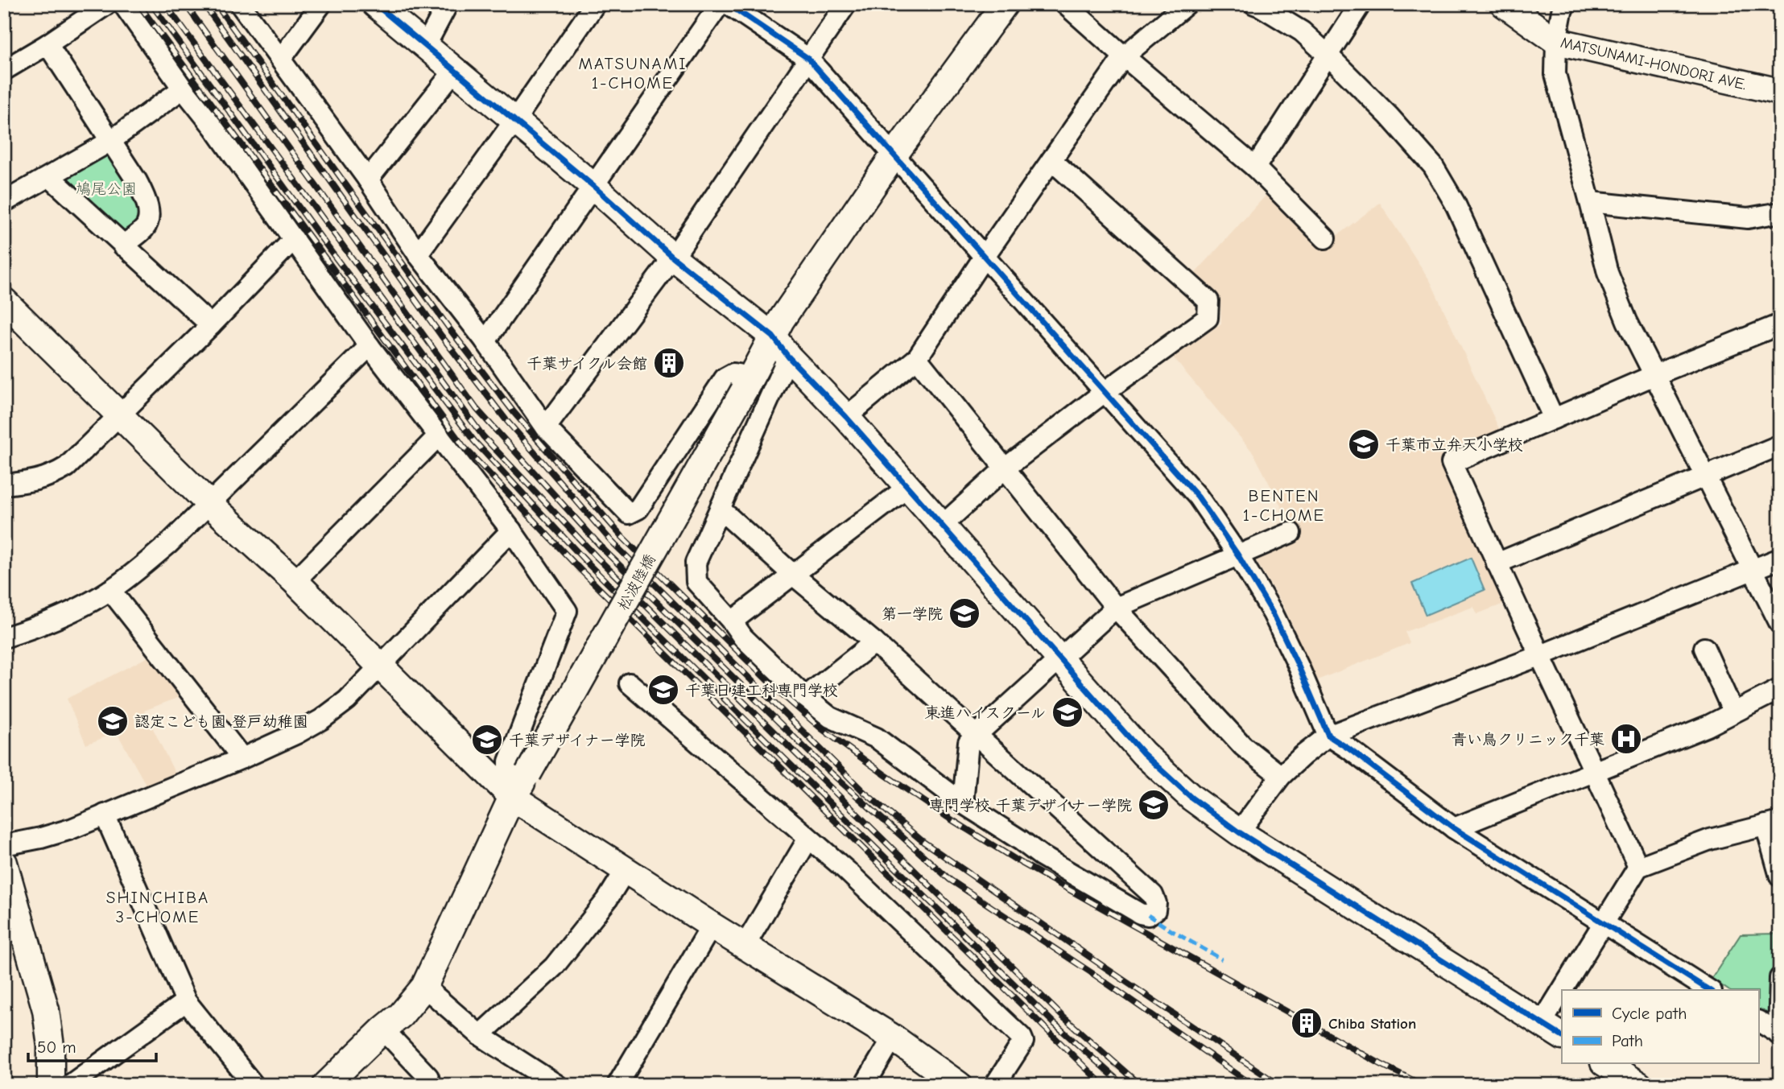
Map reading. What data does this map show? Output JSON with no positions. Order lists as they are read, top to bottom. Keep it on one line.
{"streets":{"street":["MATSUNAMI-HONDORI AVE.","松波陸橋"]},"districts":["MATSUNAMI 1-CHOME","BENTEN 1-CHOME","SHINCHIBA 3-CHOME"],"parks":["鳩尾公園"],"places":{"building":["千葉サイクル会館","Chiba Station"],"school or university":["千葉市立弁天小学校","第一学院","千葉日建工科専門学校","東進ハイスクール","認定こども園 登戸幼稚園","千葉デザイナー学院","専門学校 千葉デザイナー学院"],"hospital":["青い鳥クリニック千葉"]},"legend":["Cycle path","Path"],"scale_bar":"50 m"}
